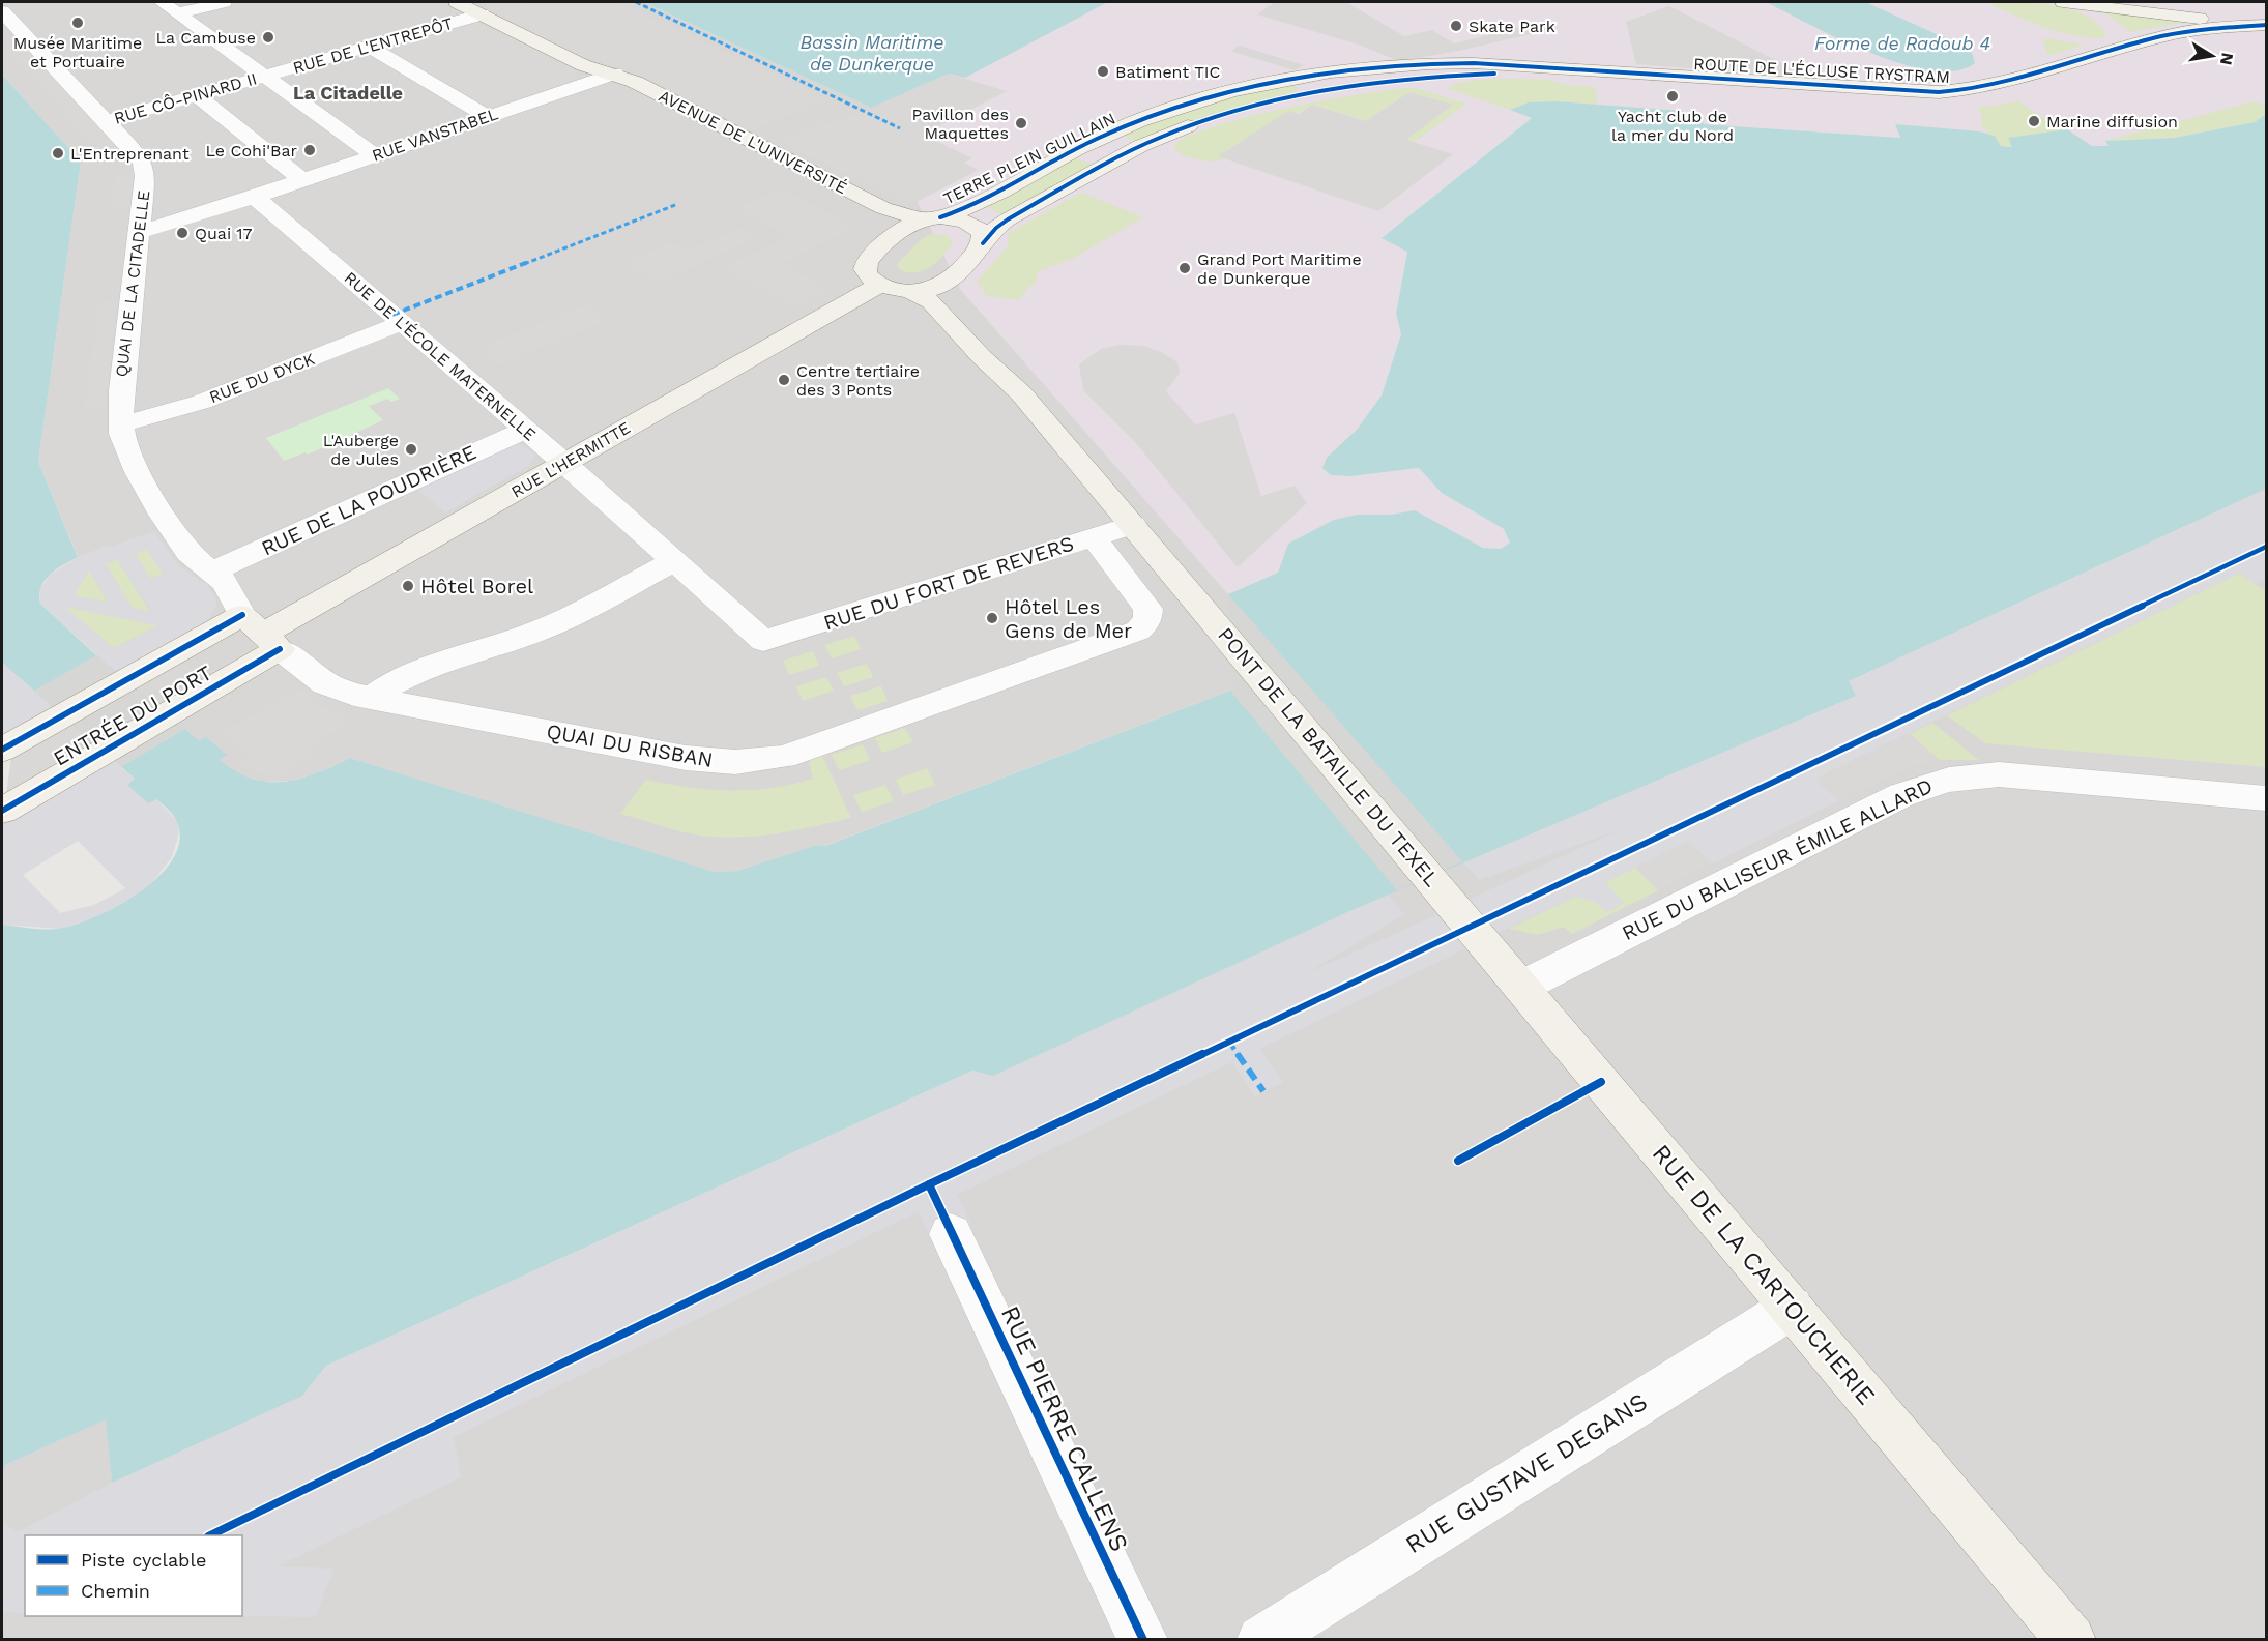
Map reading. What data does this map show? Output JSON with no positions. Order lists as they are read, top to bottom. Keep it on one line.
{"streets":{"main road":["ROUTE DE L'ÉCLUSE TRYSTRAM","AVENUE DE L'UNIVERSITÉ","TERRE PLEIN GUILLAIN","RUE L'HERMITTE","ENTRÉE DU PORT","PONT DE LA BATAILLE DU TEXEL","RUE DE LA CARTOUCHERIE"],"street":["RUE DE L'ENTREPÔT","RUE CÔ-PINARD II","RUE VANSTABEL","QUAI DE LA CITADELLE","RUE DE L'ÉCOLE MATERNELLE","RUE DU DYCK","RUE DE LA POUDRIÈRE","RUE DU FORT DE REVERS","QUAI DU RISBAN","RUE DU BALISEUR ÉMILE ALLARD","RUE PIERRE CALLENS","RUE GUSTAVE DEGANS"]},"crossings":[["RUE DE L'ENTREPÔT","RUE CÔ-PINARD II"],["RUE DE L'ENTREPÔT","AVENUE DE L'UNIVERSITÉ"],["ROUTE DE L'ÉCLUSE TRYSTRAM","TERRE PLEIN GUILLAIN"],["RUE CÔ-PINARD II","QUAI DE LA CITADELLE"],["RUE VANSTABEL","AVENUE DE L'UNIVERSITÉ"],["RUE VANSTABEL","QUAI DE LA CITADELLE"],["RUE VANSTABEL","RUE DE L'ÉCOLE MATERNELLE"],["AVENUE DE L'UNIVERSITÉ","TERRE PLEIN GUILLAIN"],["TERRE PLEIN GUILLAIN","RUE L'HERMITTE"],["QUAI DE LA CITADELLE","RUE DU DYCK"],["QUAI DE LA CITADELLE","QUAI DU RISBAN"],["RUE DE L'ÉCOLE MATERNELLE","RUE DU DYCK"],["RUE DE L'ÉCOLE MATERNELLE","RUE L'HERMITTE"],["RUE DE L'ÉCOLE MATERNELLE","RUE DE LA POUDRIÈRE"],["RUE DE L'ÉCOLE MATERNELLE","RUE DU FORT DE REVERS"],["RUE DU DYCK","QUAI DU RISBAN"],["RUE L'HERMITTE","ENTRÉE DU PORT"],["RUE L'HERMITTE","QUAI DU RISBAN"],["RUE DE LA POUDRIÈRE","QUAI DU RISBAN"],["RUE DU FORT DE REVERS","QUAI DU RISBAN"],["RUE DU FORT DE REVERS","PONT DE LA BATAILLE DU TEXEL"],["ENTRÉE DU PORT","QUAI DU RISBAN"],["PONT DE LA BATAILLE DU TEXEL","RUE DE LA CARTOUCHERIE"],["RUE DU BALISEUR ÉMILE ALLARD","RUE DE LA CARTOUCHERIE"],["RUE DE LA CARTOUCHERIE","RUE GUSTAVE DEGANS"]],"districts":["La Citadelle"],"water":["Bassin Maritime de Dunkerque","Forme de Radoub 4"],"places":["Musée Maritime et Portuaire","Skate Park","La Cambuse","Batiment TIC","Yacht club de la mer du Nord","Marine diffusion","Pavillon des Maquettes","Le Cohi'Bar","L'Entreprenant","Quai 17","Grand Port Maritime de Dunkerque","Centre tertiaire des 3 Ponts","L'Auberge de Jules","Hôtel Borel","Hôtel Les Gens de Mer"],"legend":["Piste cyclable","Chemin"],"north":"right"}
